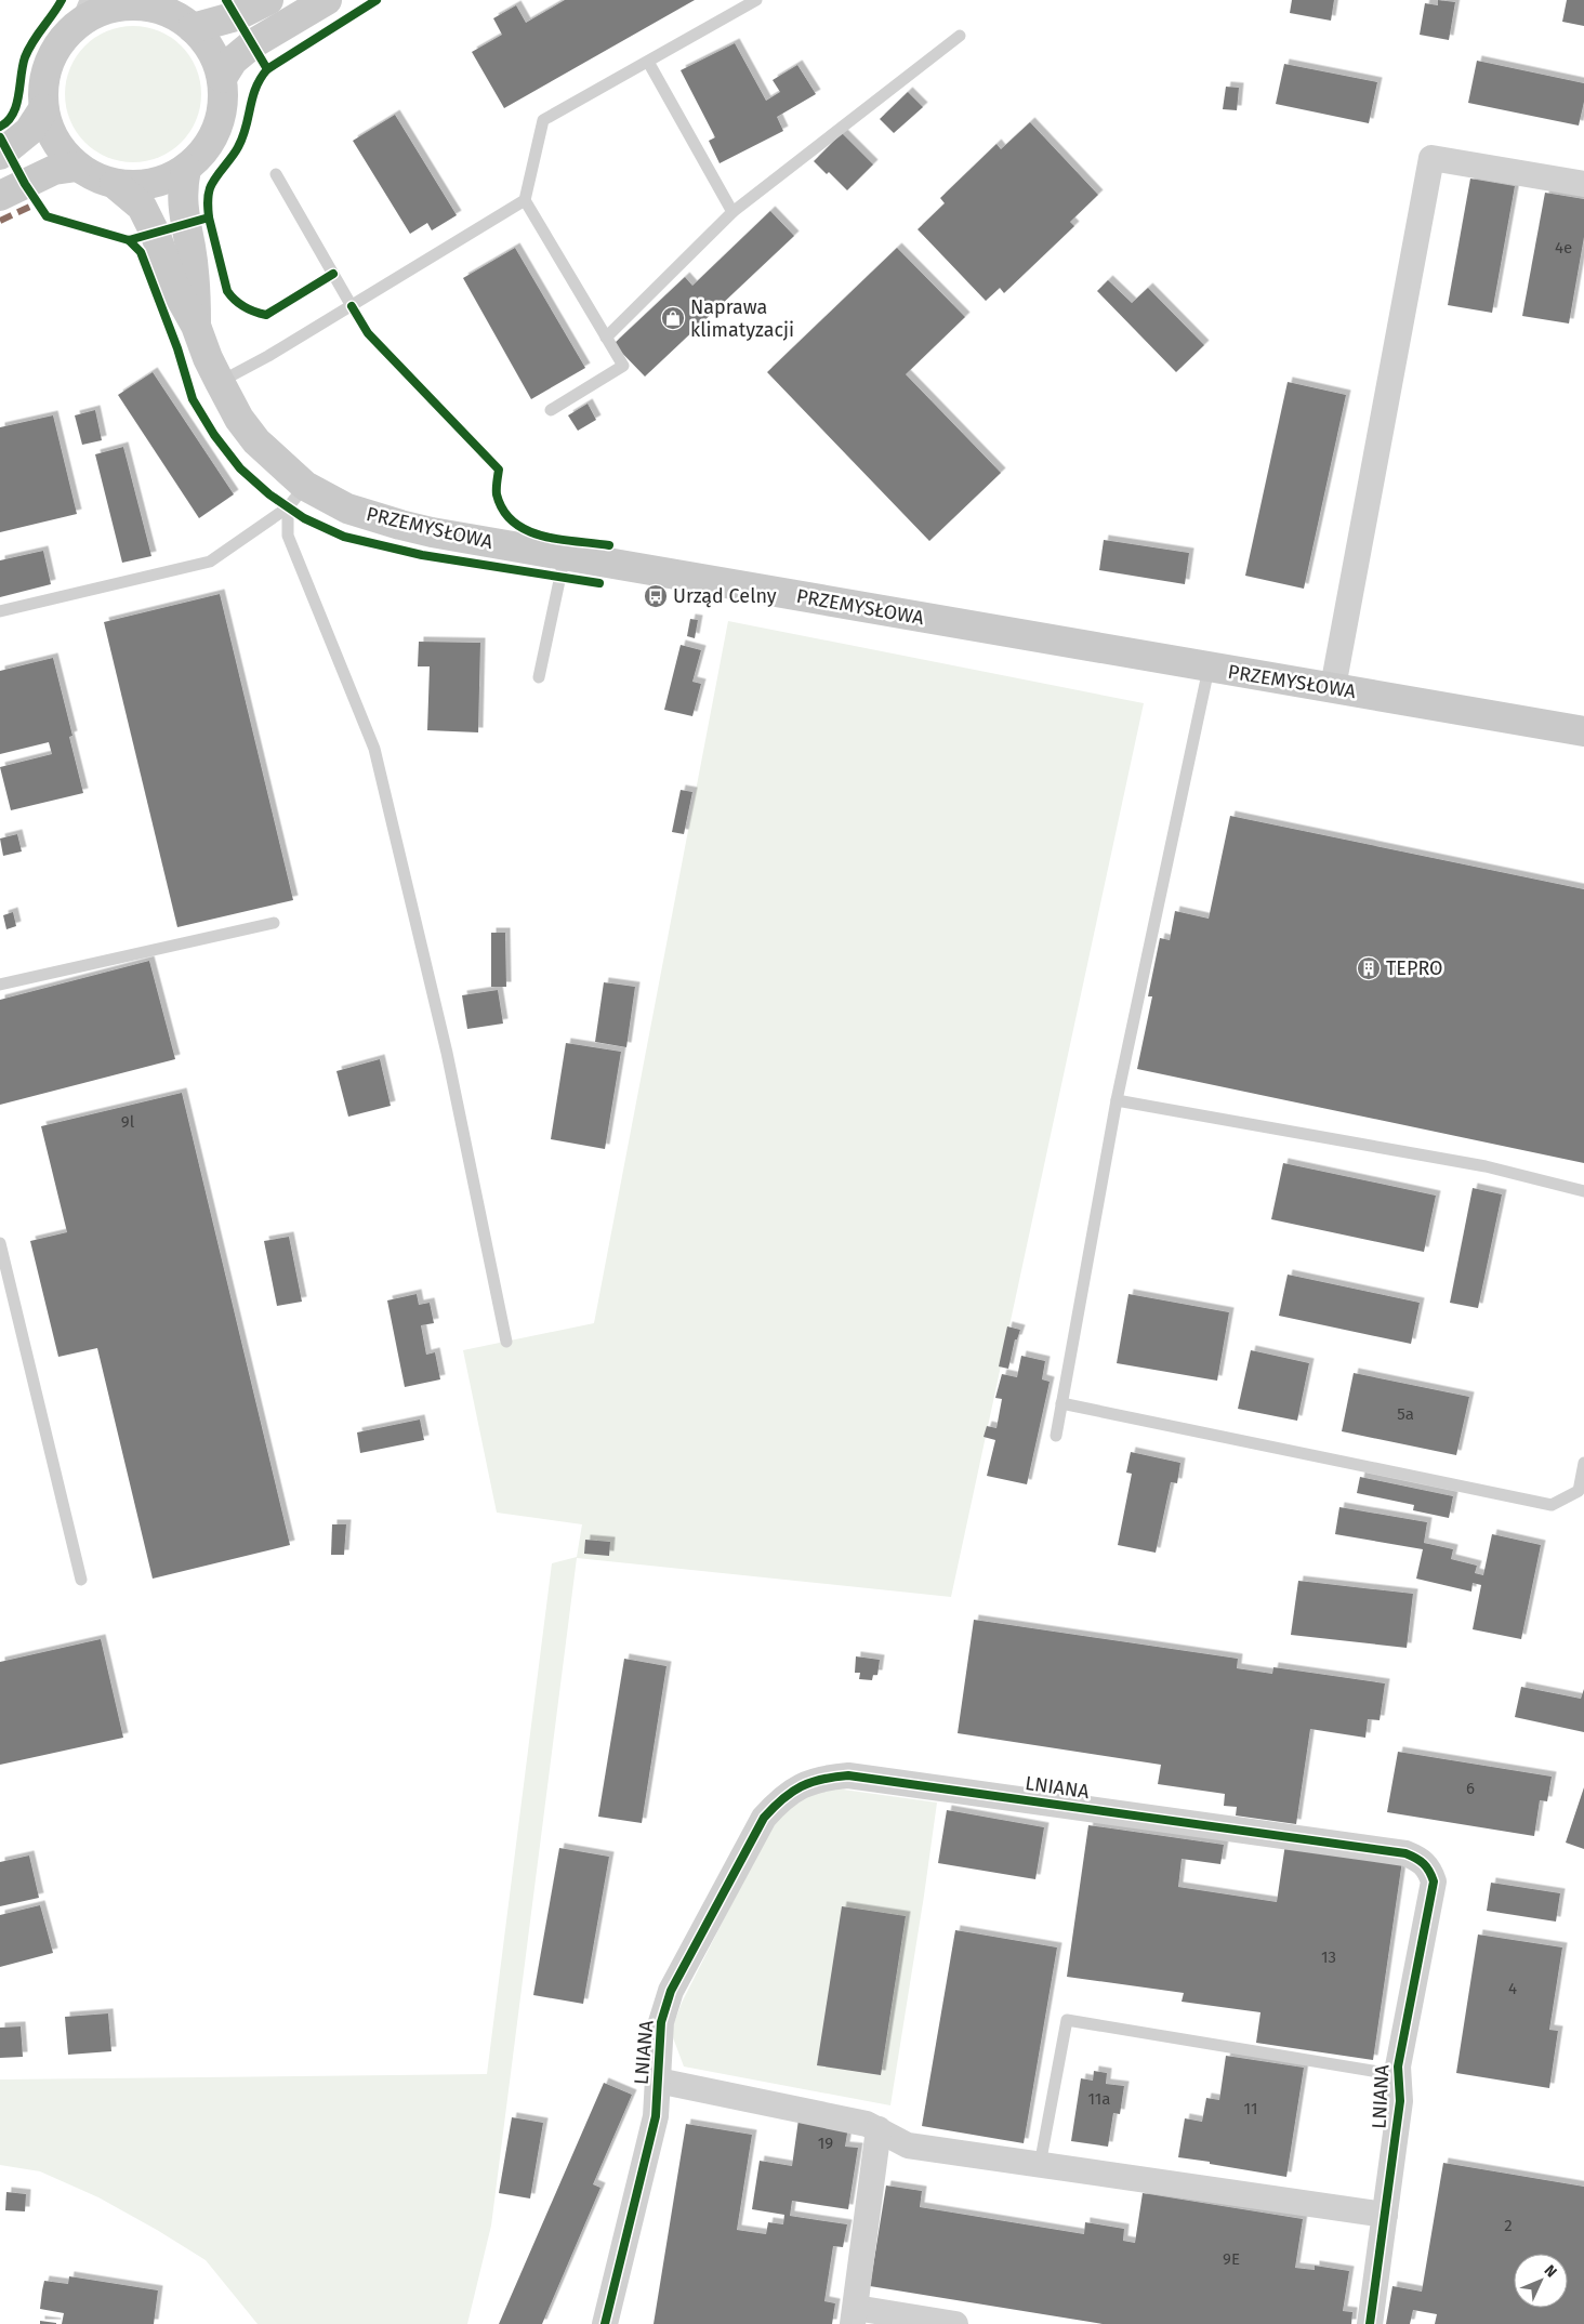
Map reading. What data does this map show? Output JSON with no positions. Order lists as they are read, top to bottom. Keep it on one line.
{"streets":{"street":["PRZEMYSŁOWA","LNIANA"]},"places":{"shop":["Naprawa klimatyzacji"],"bus stop":["Urząd Celny"],"building":["TEPRO"]},"house_numbers":["4e","9l","5a","6","13","4","11a","11","19","2","9E"],"north":"top right"}
